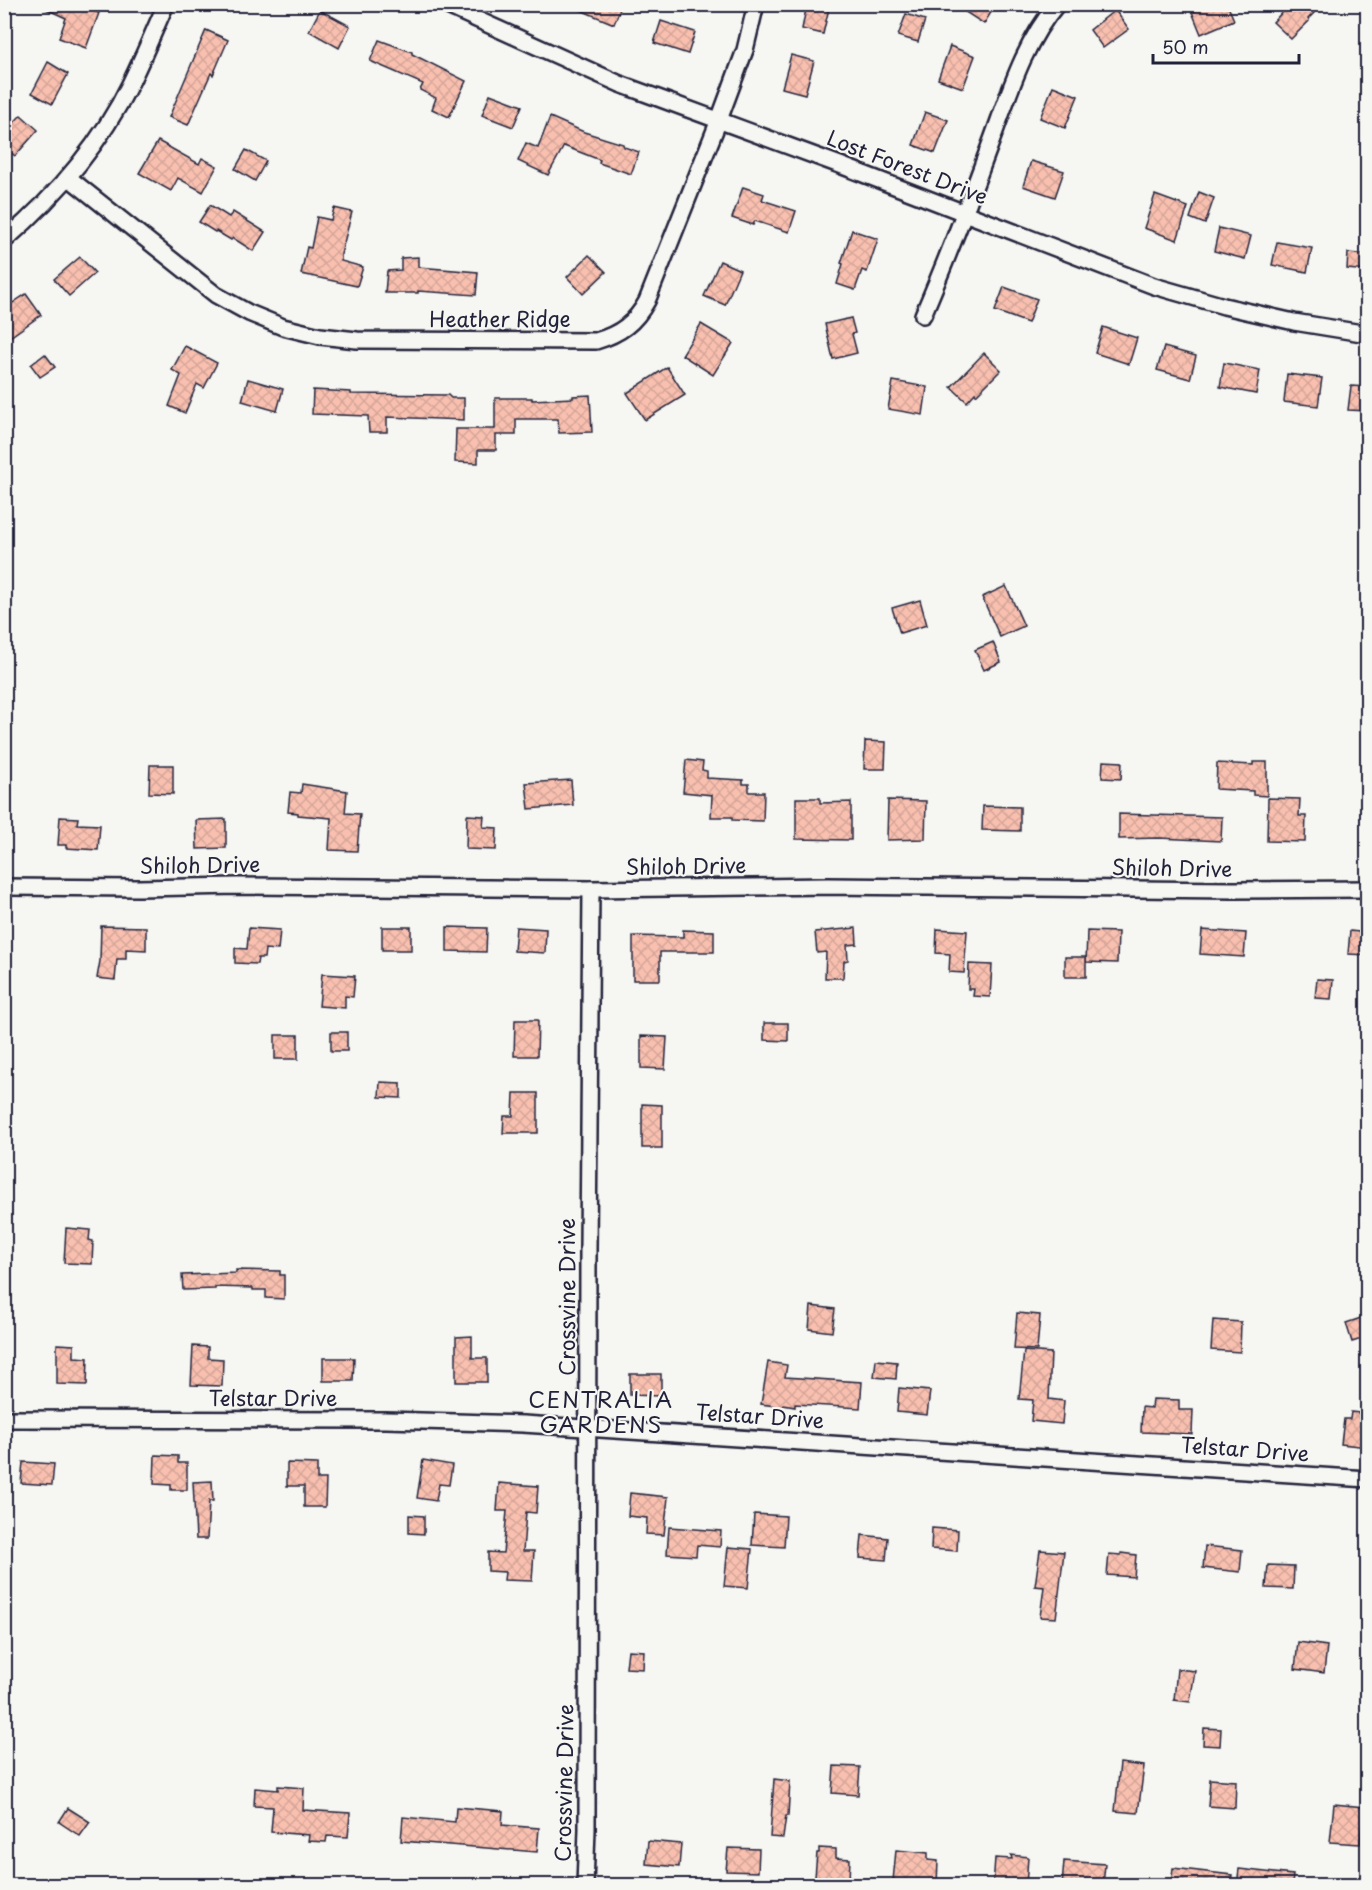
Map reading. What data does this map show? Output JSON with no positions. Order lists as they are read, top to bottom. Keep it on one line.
{"streets":{"street":["Lost Forest Drive","Heather Ridge","Shiloh Drive","Crossvine Drive","Telstar Drive"]},"crossings":[["Lost Forest Drive","Heather Ridge"],["Shiloh Drive","Crossvine Drive"],["Crossvine Drive","Telstar Drive"]],"districts":["CENTRALIA GARDENS"],"scale_bar":"50 m"}
